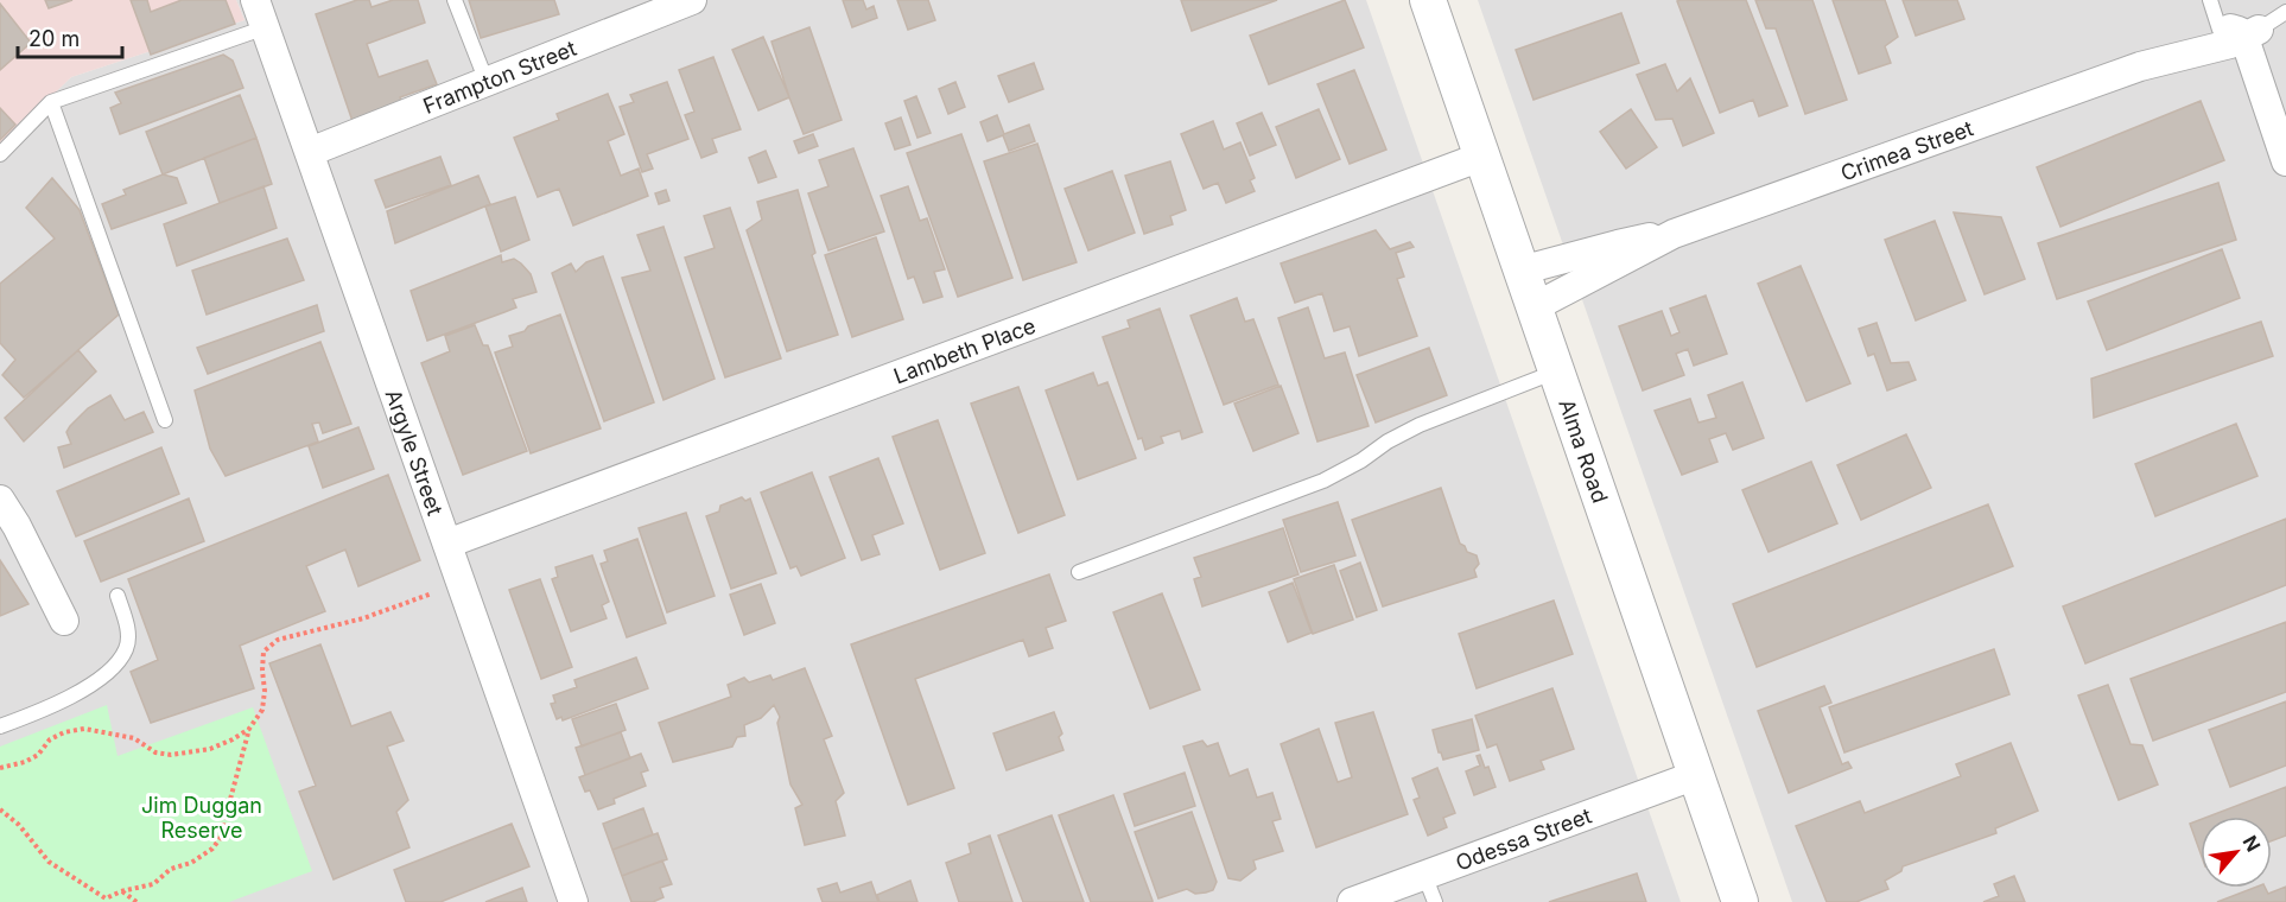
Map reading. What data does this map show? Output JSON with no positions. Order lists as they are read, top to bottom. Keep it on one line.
{"streets":{"street":["Frampton Street","Crimea Street","Lambeth Place","Argyle Street","Alma Road","Odessa Street"]},"crossings":[["Frampton Street","Argyle Street"],["Crimea Street","Alma Road"],["Lambeth Place","Argyle Street"],["Lambeth Place","Alma Road"],["Alma Road","Odessa Street"]],"parks":["Jim Duggan Reserve"],"scale_bar":"20 m","north":"top right"}
